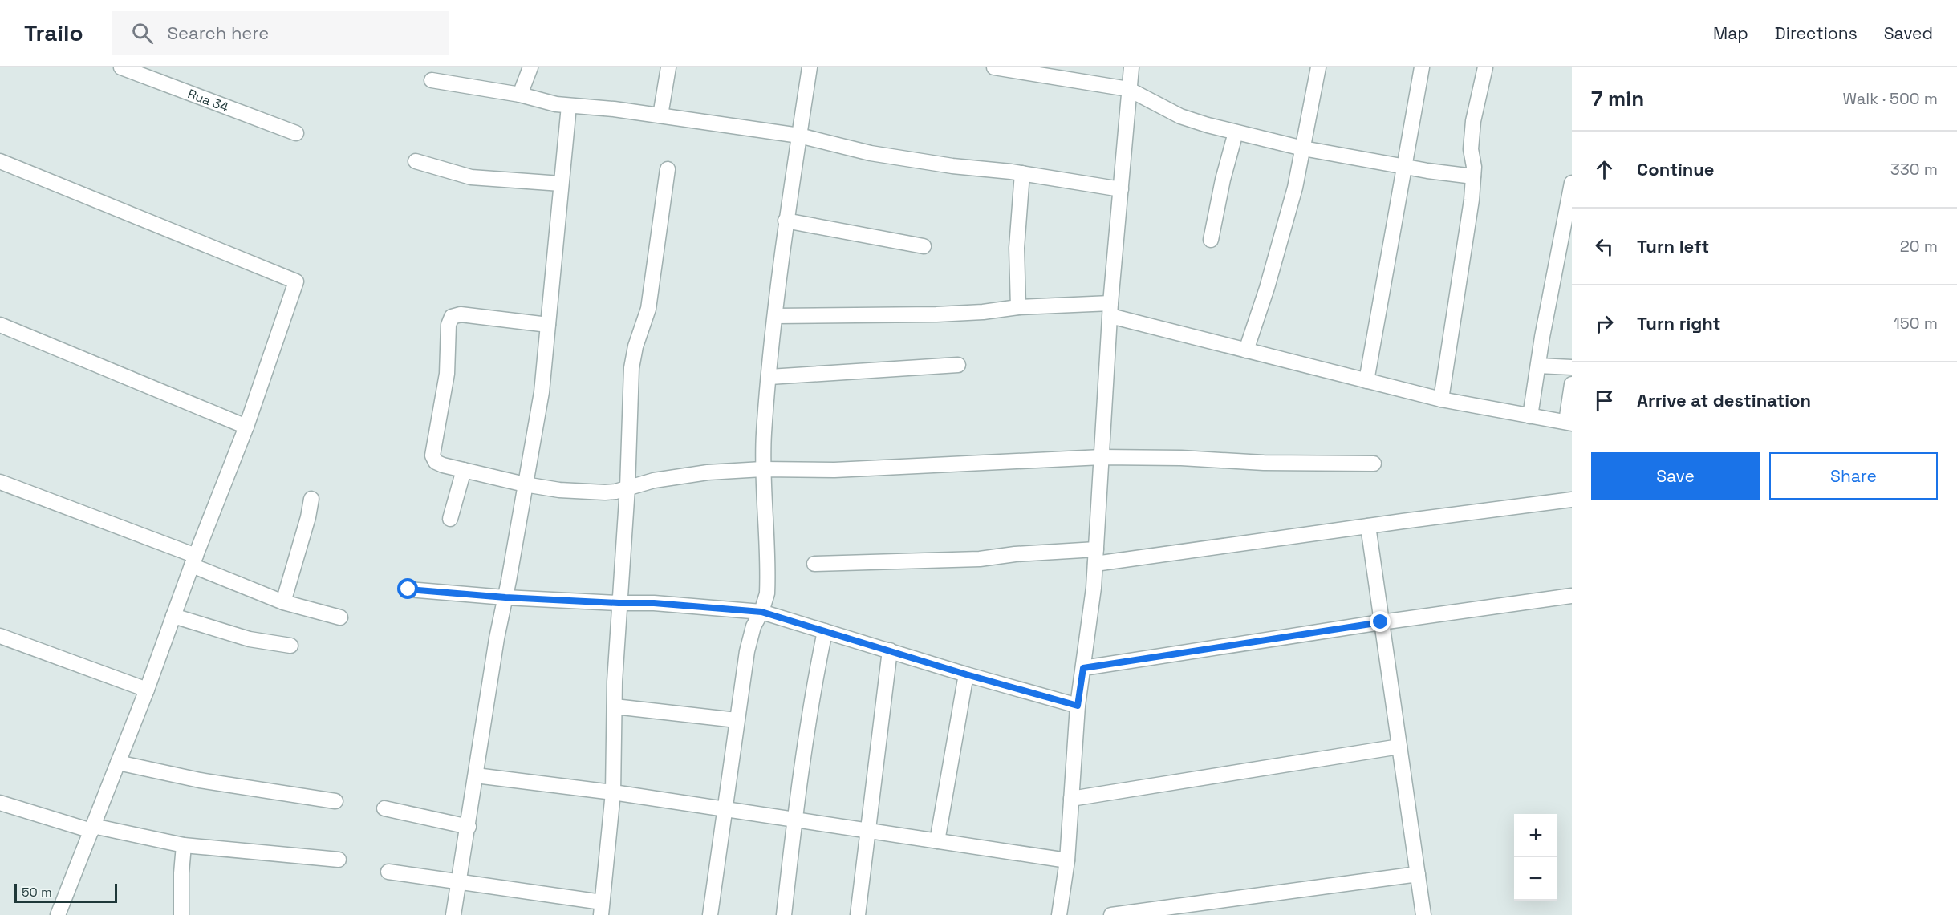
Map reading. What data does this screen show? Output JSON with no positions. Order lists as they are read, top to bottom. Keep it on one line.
{"streets":{"street":["Rua 34"]},"scale_bar":"50 m","page":{"header":"Trailo","search":"Search here","nav":["Map","Directions","Saved"],"heading":["7 min","Walk · 500 m"],"list":[["Continue","330 m"],["Turn left","20 m"],["Turn right","150 m"],"Arrive at destination"],"buttons":["Save","Share"],"map_buttons":["+","−"],"scale":"50 m"}}
